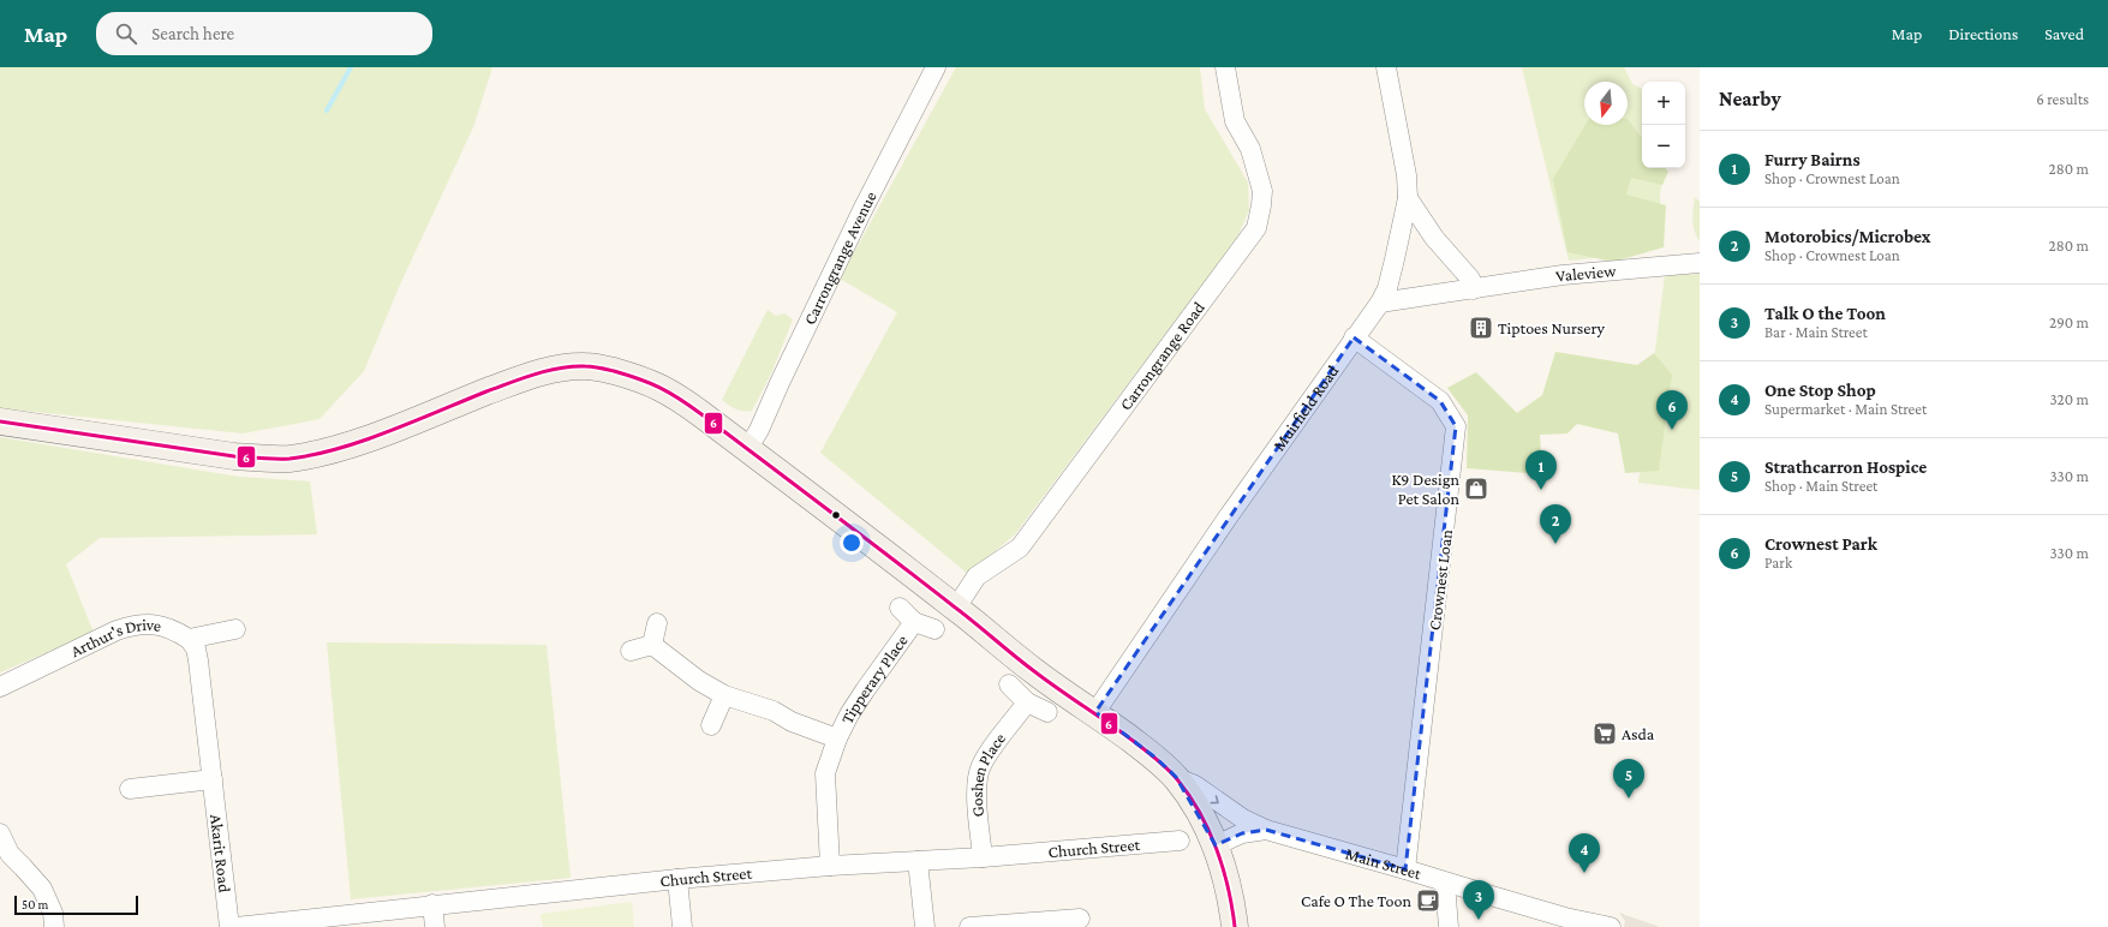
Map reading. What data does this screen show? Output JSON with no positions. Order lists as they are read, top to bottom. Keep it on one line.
{"streets":{"street":["Carrongrange Avenue","Valeview","Carrongrange Road","Muirfield Road","Crownest Loan","Arthur's Drive","Tipperary Place","Goshen Place","Church Street","Akarit Road","Main Street"]},"crossings":[["Carrongrange Avenue","Main Street"],["Valeview","Muirfield Road"],["Carrongrange Road","Main Street"],["Muirfield Road","Crownest Loan"],["Muirfield Road","Main Street"],["Crownest Loan","Main Street"],["Arthur's Drive","Akarit Road"],["Tipperary Place","Church Street"],["Goshen Place","Church Street"]],"places":{"building":["Tiptoes Nursery"],"shop":["K9 Design Pet Salon"],"supermarket":["Asda"],"cafe":["Cafe O The Toon"]},"lines":["transit line 6"],"scale_bar":"50 m","north":"bottom","page":{"header":"Map","search":"Search here","nav":["Map","Directions","Saved"],"heading":["Nearby","6 results"],"map_buttons":["+","−"],"list":[{"mark":"1","name":"Furry Bairns","note":"Shop · Crownest Loan","value":"280 m"},{"mark":"2","name":"Motorobics/Microbex","note":"Shop · Crownest Loan","value":"280 m"},{"mark":"3","name":"Talk O the Toon","note":"Bar · Main Street","value":"290 m"},{"mark":"4","name":"One Stop Shop","note":"Supermarket · Main Street","value":"320 m"},{"mark":"5","name":"Strathcarron Hospice","note":"Shop · Main Street","value":"330 m"},{"mark":"6","name":"Crownest Park","note":"Park","value":"330 m"}],"pins":["6","1","2","5","4","3"],"scale":"50 m"}}
